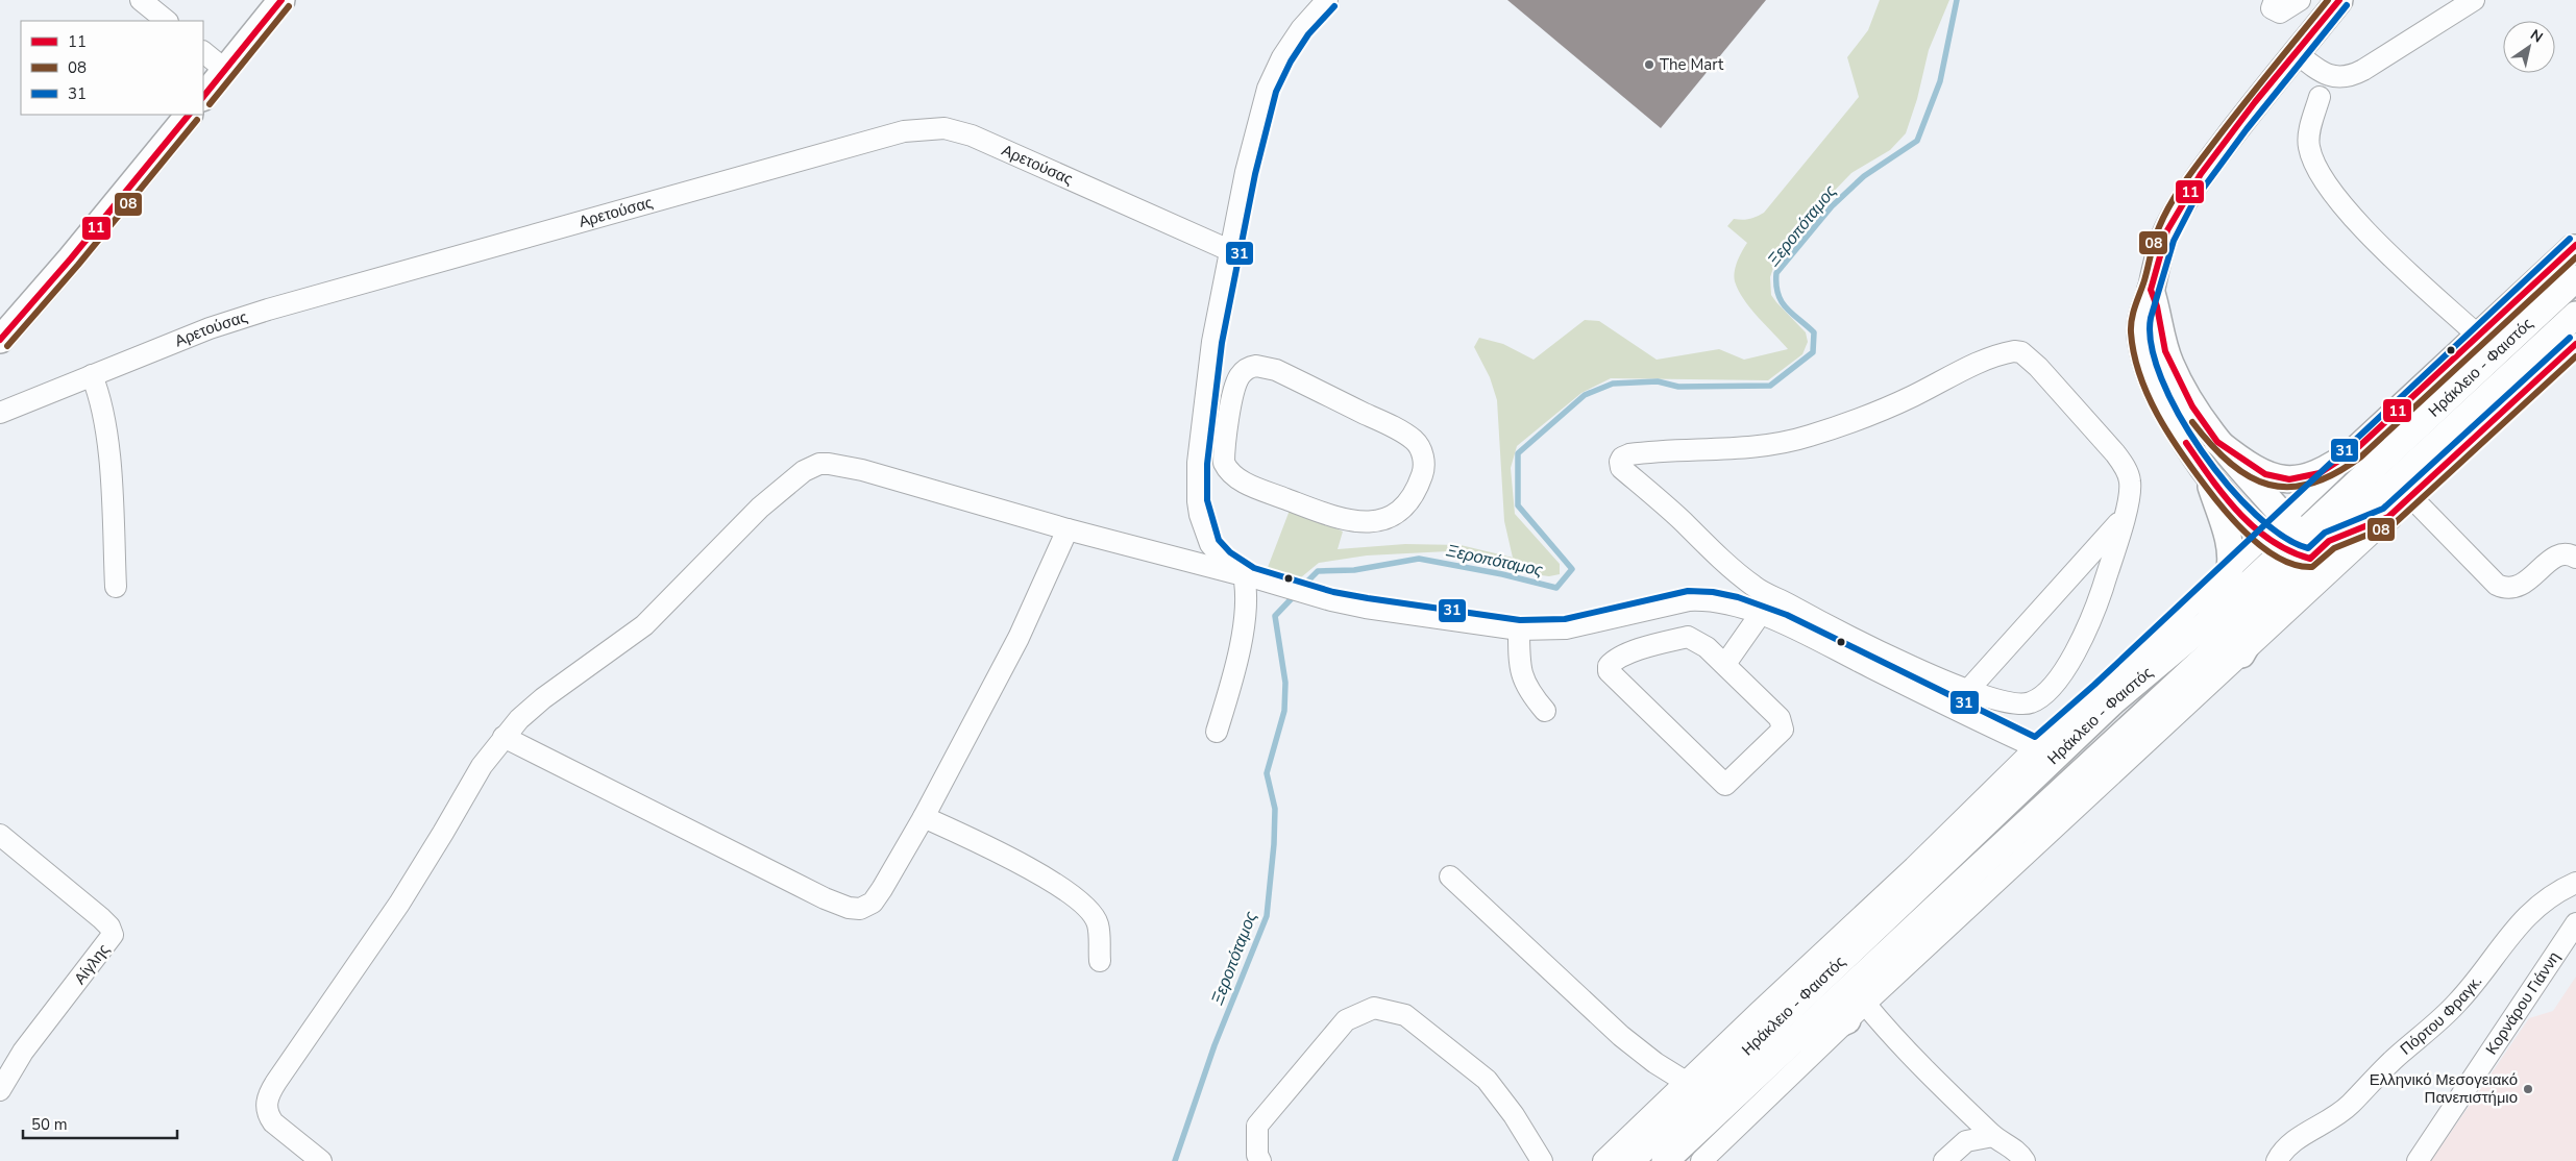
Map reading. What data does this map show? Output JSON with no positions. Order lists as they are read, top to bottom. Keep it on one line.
{"streets":{"main road":["Ηράκλειο - Φαιστός"],"street":["Αρετούσας","Αίγλης","Κορνάρου Γιάννη","Πόρτου Φραγκ."]},"water":["Ξεροπόταμος"],"places":["The Mart","Ελληνικό Μεσογειακό Πανεπιστήμιο"],"lines":["transit line 11","transit line 08","transit line 31"],"legend":["11","08","31"],"scale_bar":"50 m","north":"top right"}
